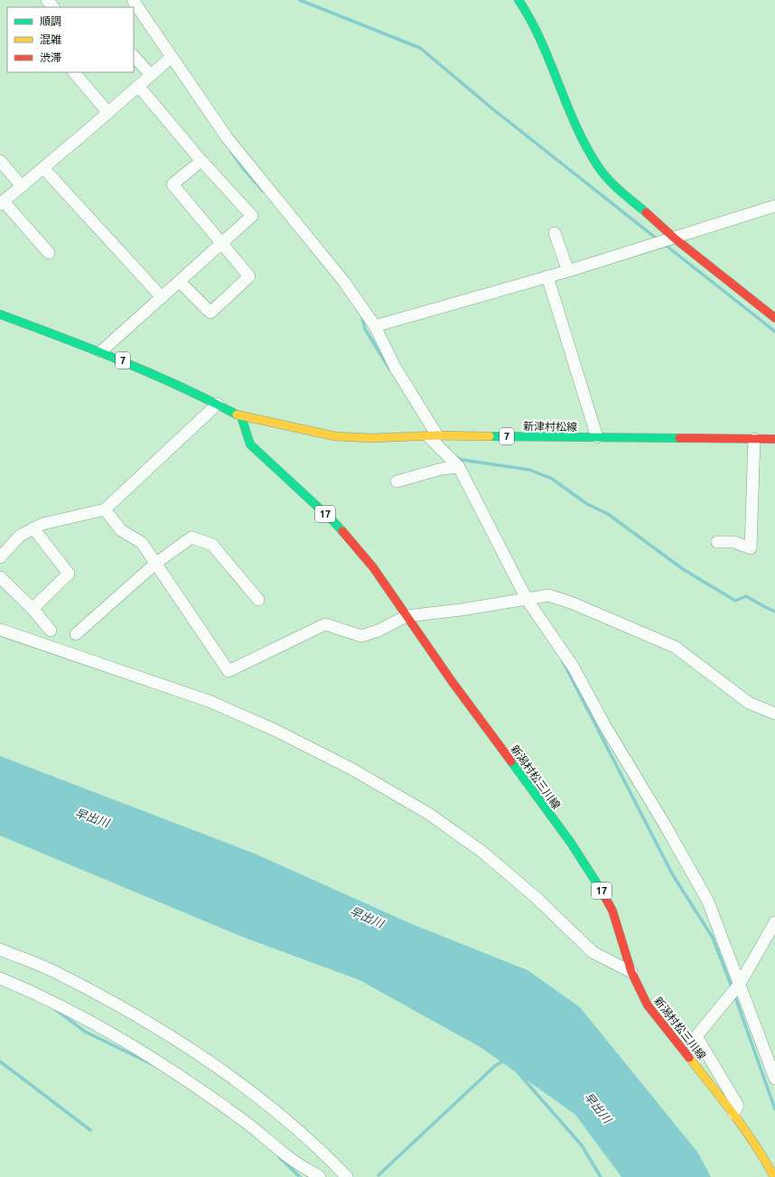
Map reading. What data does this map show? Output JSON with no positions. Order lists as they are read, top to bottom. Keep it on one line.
{"streets":{"main road":["7","新津村松線","17","新潟村松三川線"]},"crossings":[["7","新津村松線"],["7","新潟村松三川線"],["新津村松線","新潟村松三川線"]],"water":["早出川"],"legend":["順調","混雑","渋滞"]}
